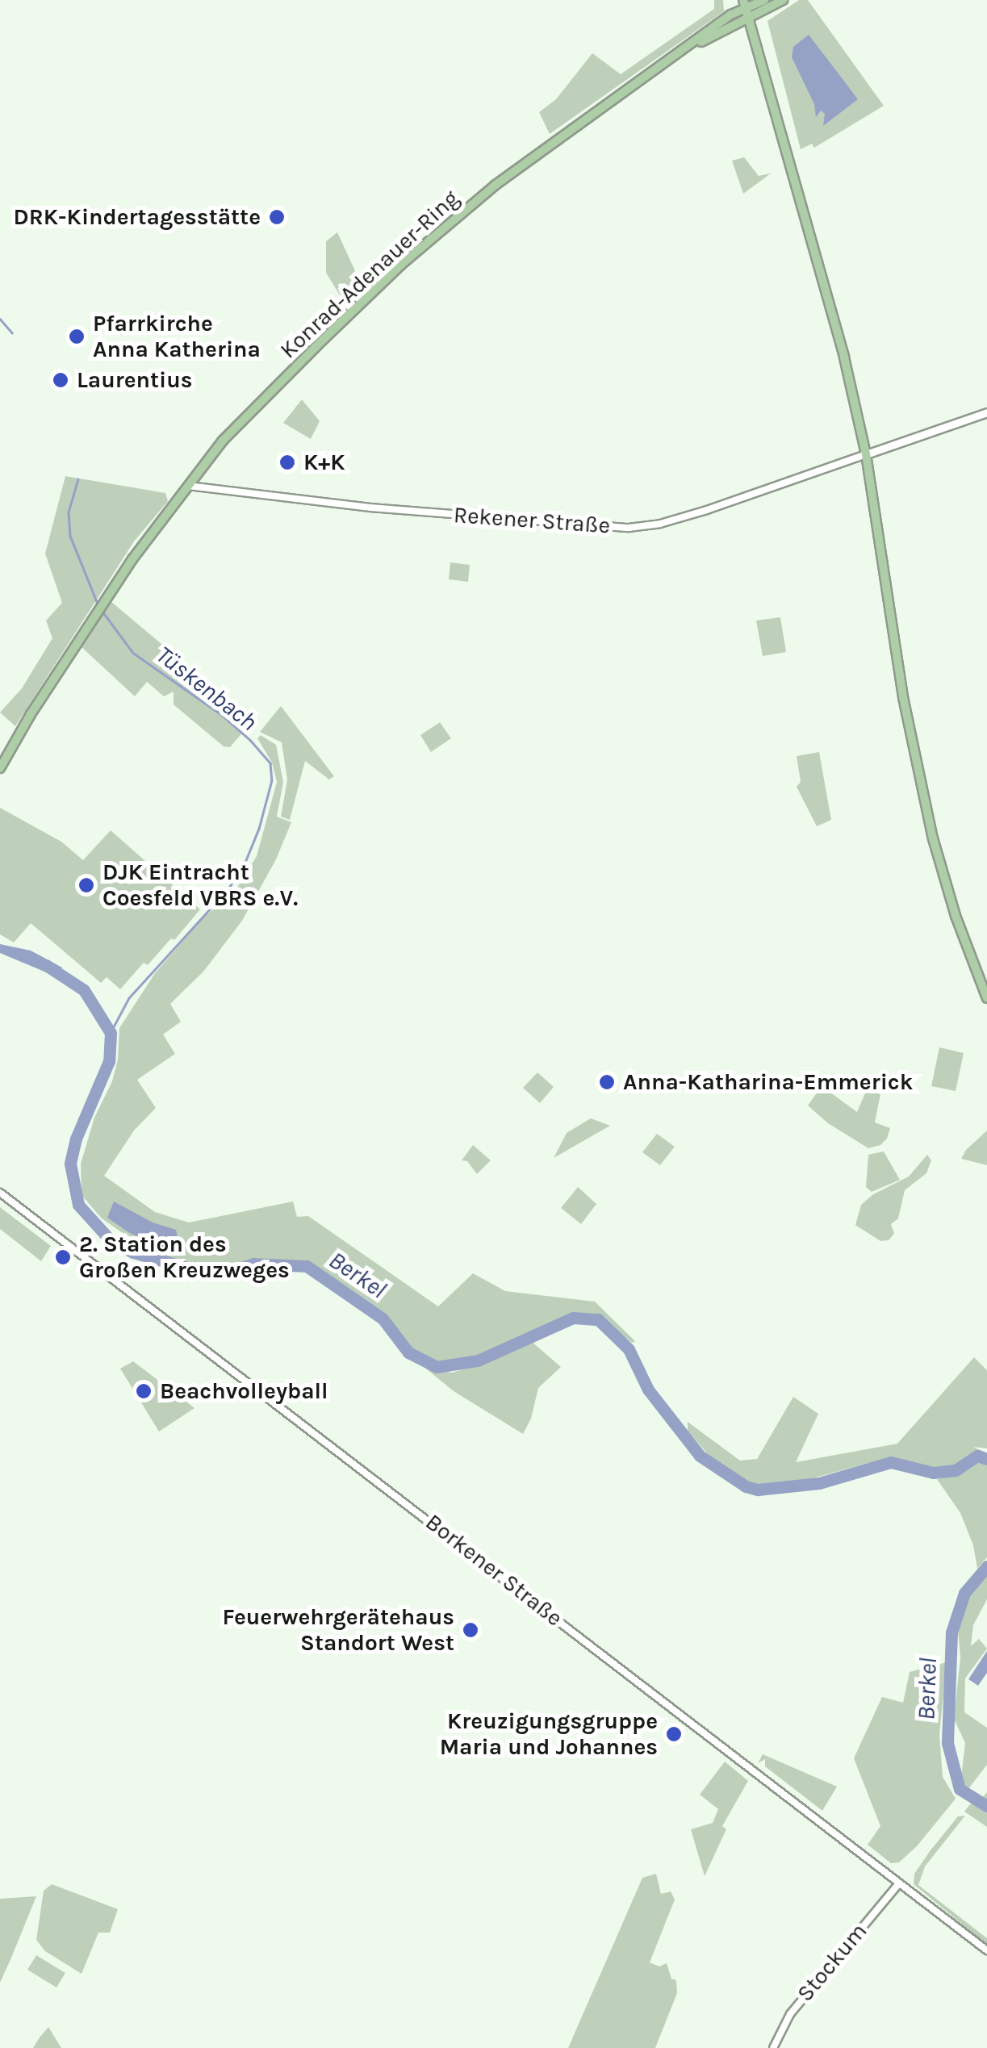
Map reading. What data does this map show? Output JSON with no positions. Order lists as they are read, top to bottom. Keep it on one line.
{"streets":{"main road":["Konrad-Adenauer-Ring"],"street":["Rekener Straße","Borkener Straße","Stockum"]},"crossings":[["Konrad-Adenauer-Ring","Rekener Straße"],["Borkener Straße","Stockum"]],"water":["Tüskenbach","Berkel"],"places":["DRK-Kindertagesstätte","Pfarrkirche Anna Katherina","Laurentius","K+K","DJK Eintracht Coesfeld VBRS e.V.","Anna-Katharina-Emmerick","2. Station des Großen Kreuzweges","Beachvolleyball","Feuerwehrgerätehaus Standort West","Kreuzigungsgruppe Maria und Johannes"]}
